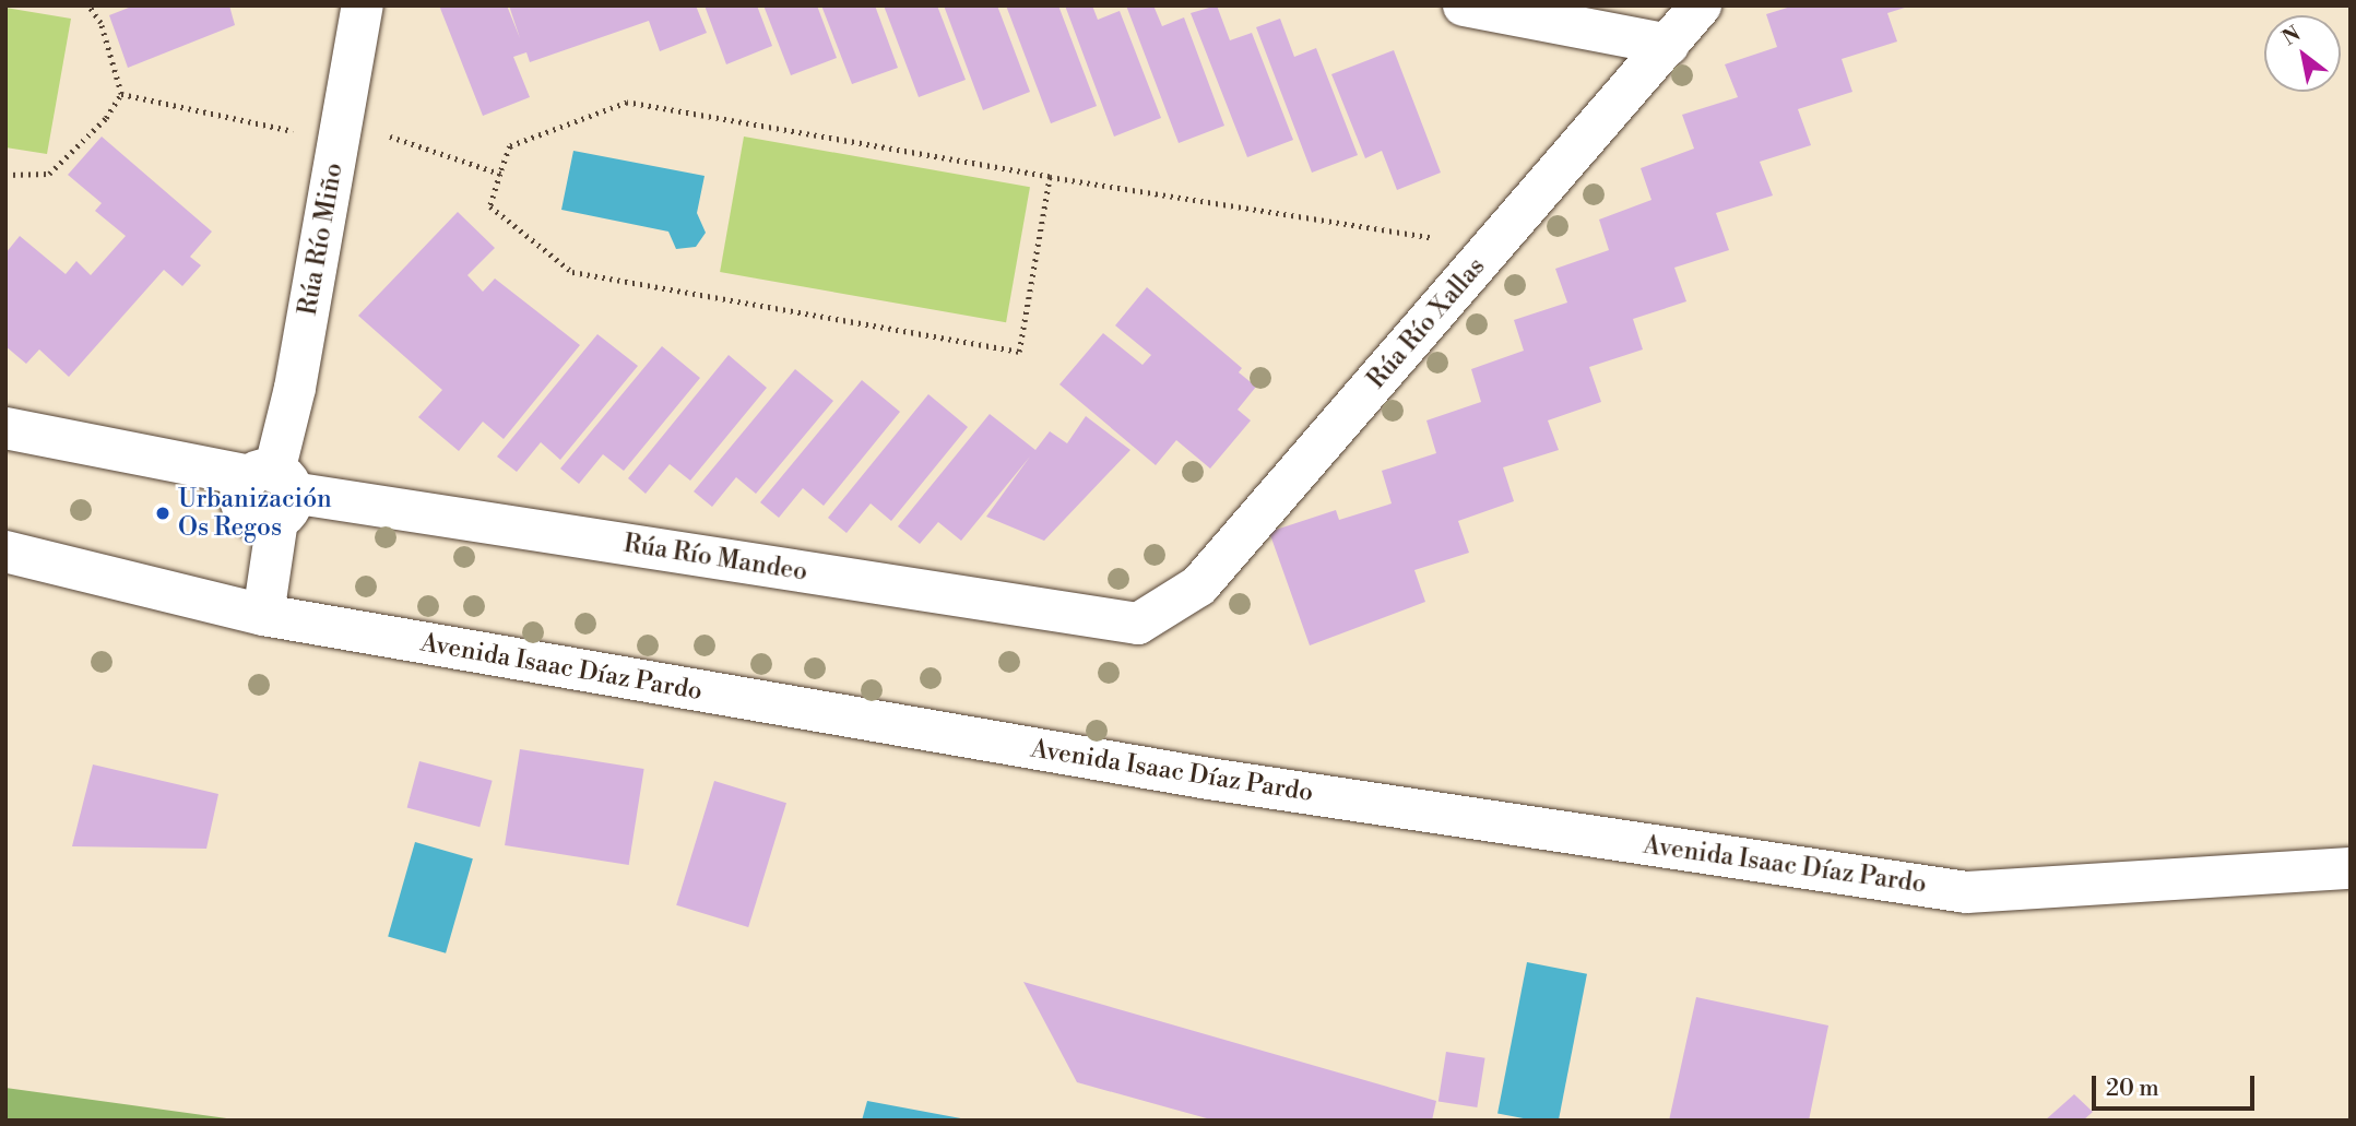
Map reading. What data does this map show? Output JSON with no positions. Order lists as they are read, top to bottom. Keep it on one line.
{"streets":{"street":["Rúa Río Miño","Rúa Río Xallas","Rúa Río Mandeo","Avenida Isaac Díaz Pardo"]},"crossings":[["Rúa Río Miño","Rúa Río Mandeo"],["Rúa Río Miño","Avenida Isaac Díaz Pardo"],["Rúa Río Xallas","Rúa Río Mandeo"]],"places":["Urbanización Os Regos"],"scale_bar":"20 m","north":"top left"}
